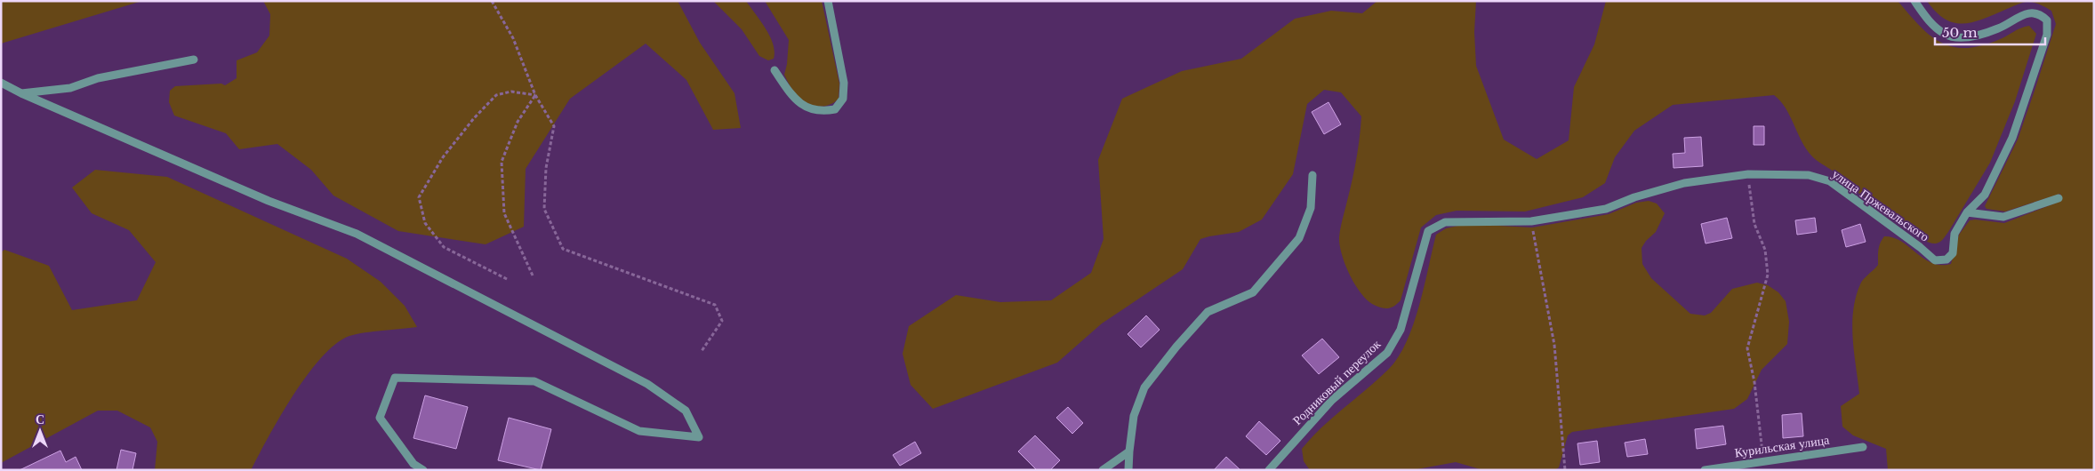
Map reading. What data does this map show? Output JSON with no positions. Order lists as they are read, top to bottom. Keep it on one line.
{"streets":{"street":["улица Пржевальского","Родниковый переулок","Курильская улица"]},"crossings":[["улица Пржевальского","Родниковый переулок"]],"scale_bar":"50 m","north":"top"}
